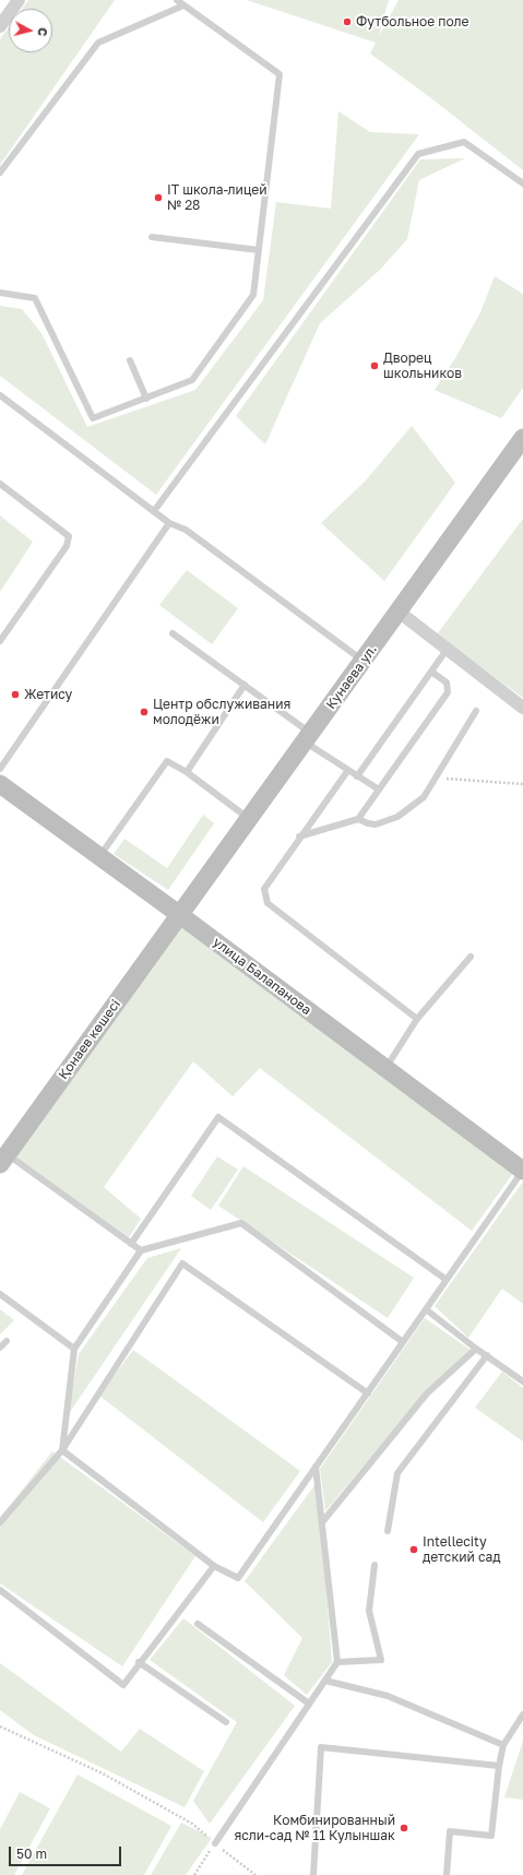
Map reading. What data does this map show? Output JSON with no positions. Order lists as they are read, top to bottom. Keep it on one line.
{"streets":{"street":["Кунаева ул.","улица Балапанова","Қонаев көшесі"]},"crossings":[["Кунаева ул.","улица Балапанова"],["Кунаева ул.","Қонаев көшесі"],["улица Балапанова","Қонаев көшесі"]],"places":["Футбольное поле","IT школа-лицей № 28","Дворец школьников","Жетису","Центр обслуживания молодёжи","Intellecity детский сад","Комбинированный ясли-сад № 11 Кулыншак"],"scale_bar":"50 m","north":"right"}
